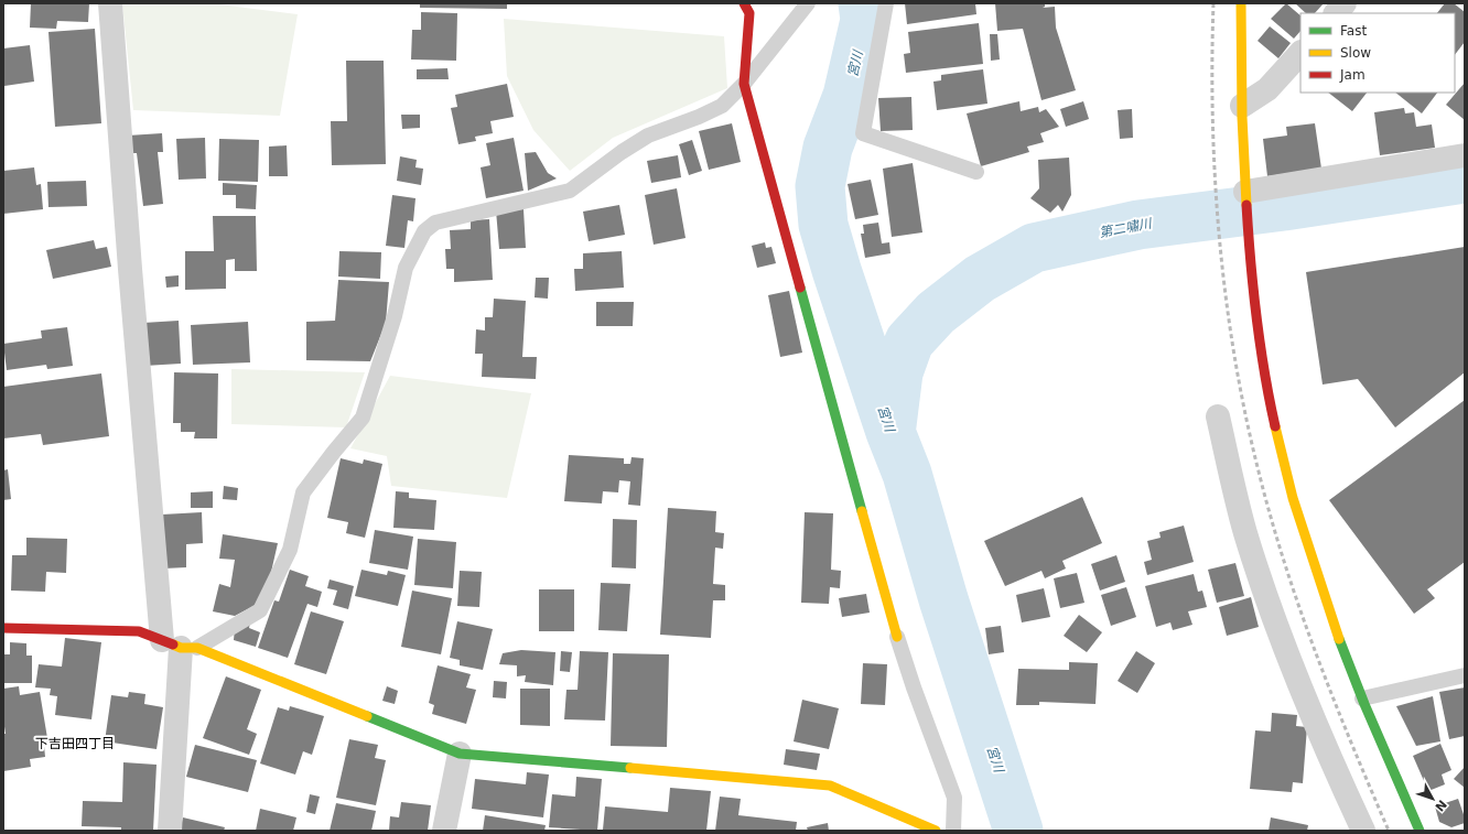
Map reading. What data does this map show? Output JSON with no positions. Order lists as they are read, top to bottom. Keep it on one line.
{"districts":["下吉田四丁目"],"water":["宮川","第二嘯川"],"legend":["Fast","Slow","Jam"],"north":"bottom right"}
